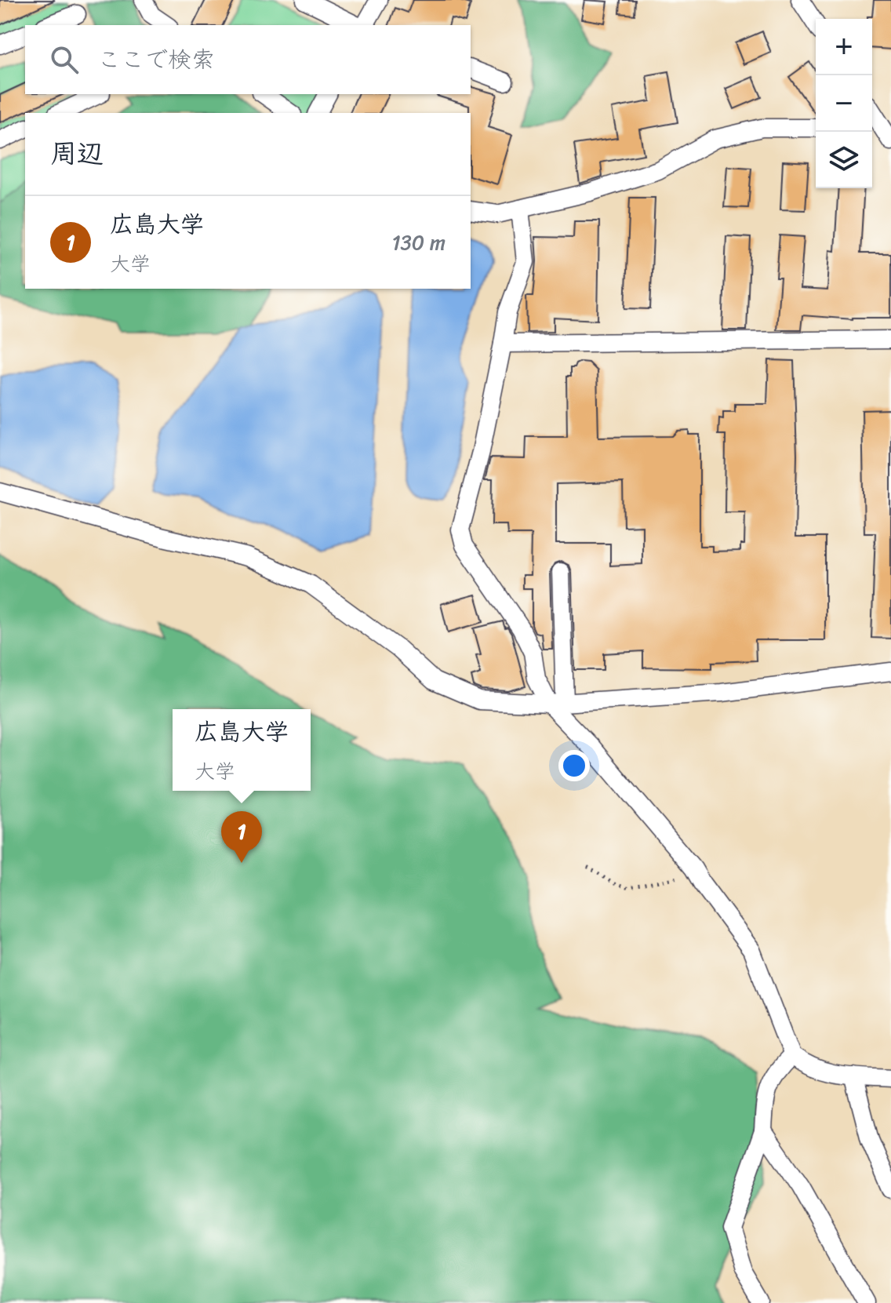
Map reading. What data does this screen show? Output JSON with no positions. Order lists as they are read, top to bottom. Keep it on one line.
{"page":{"map_buttons":["+","−"],"search":"ここで検索","heading":"周辺","list":[{"mark":"1","name":"広島大学","note":"大学","value":"130 m"}],"popup":["広島大学","大学"],"pins":"1"}}
